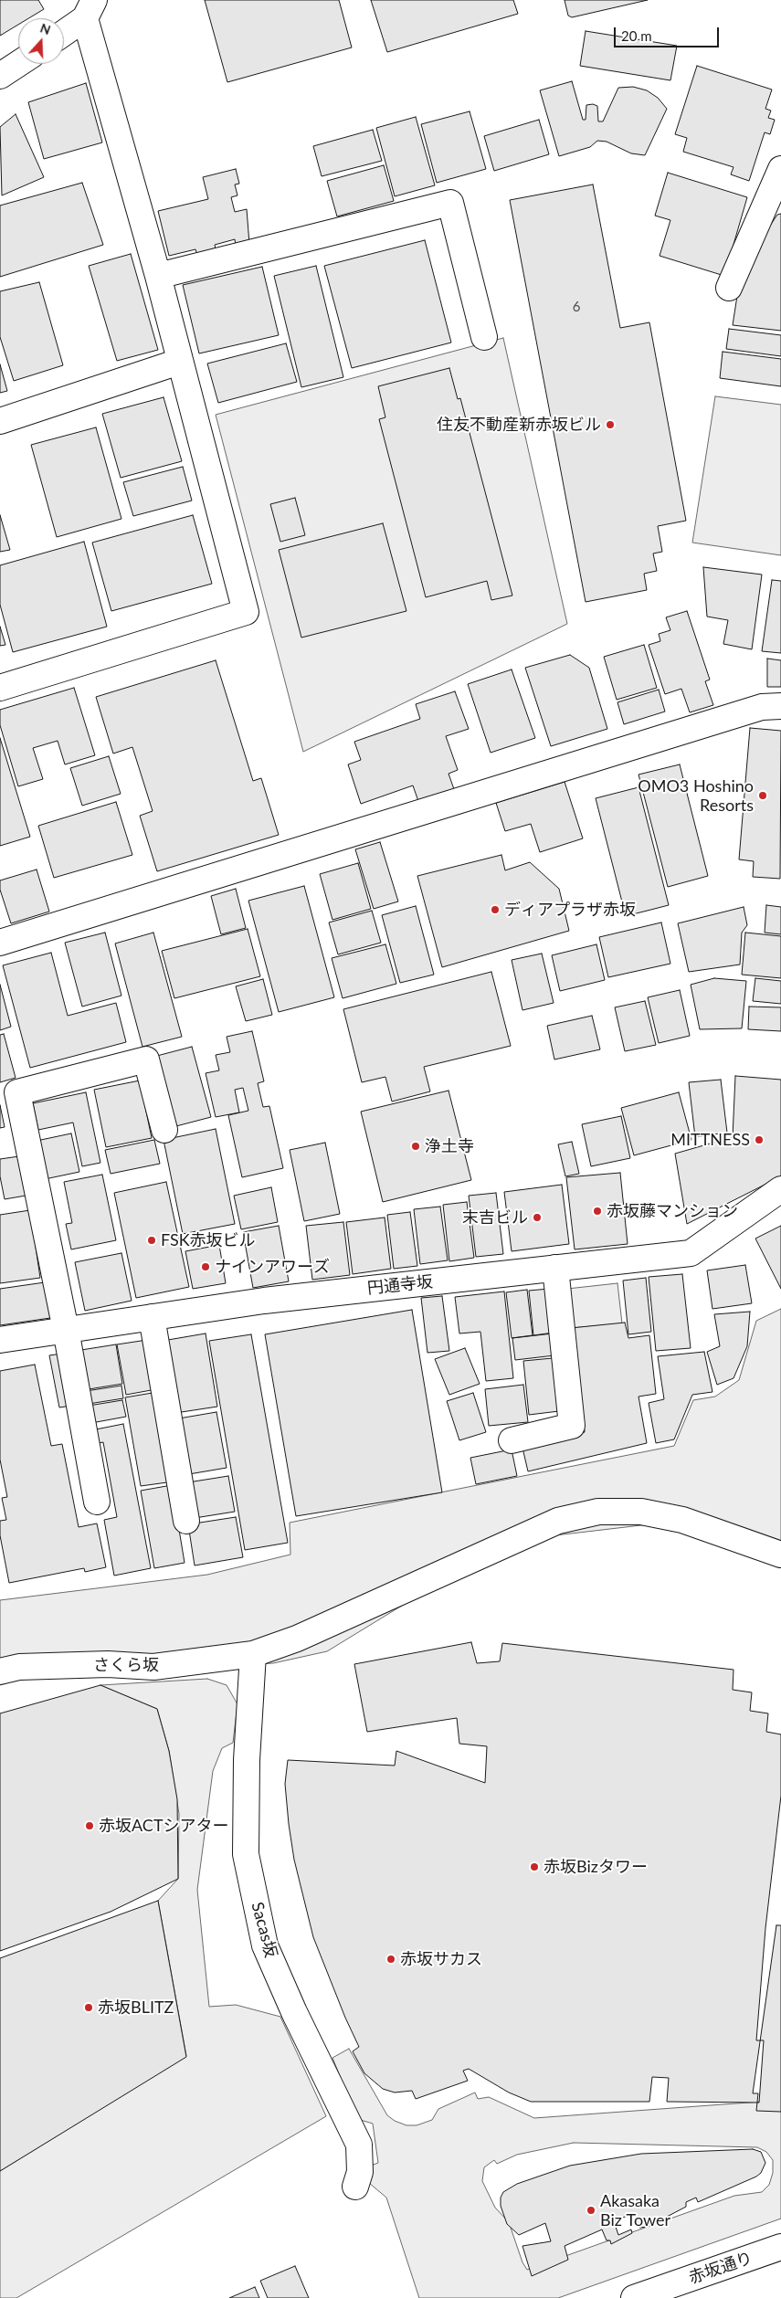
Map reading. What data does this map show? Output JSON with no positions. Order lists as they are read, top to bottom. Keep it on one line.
{"streets":{"street":["円通寺坂","さくら坂","Sacas坂","赤坂通り"]},"crossings":[["さくら坂","Sacas坂"]],"places":["住友不動産新赤坂ビル","OMO3 Hoshino Resorts","ディアプラザ赤坂","MITTNESS","浄土寺","赤坂藤マンション","末吉ビル","FSK赤坂ビル","ナインアワーズ","赤坂ACTシアター","赤坂Bizタワー","赤坂サカス","赤坂BLITZ","Akasaka Biz Tower"],"house_numbers":["6"],"scale_bar":"20 m","north":"top"}
